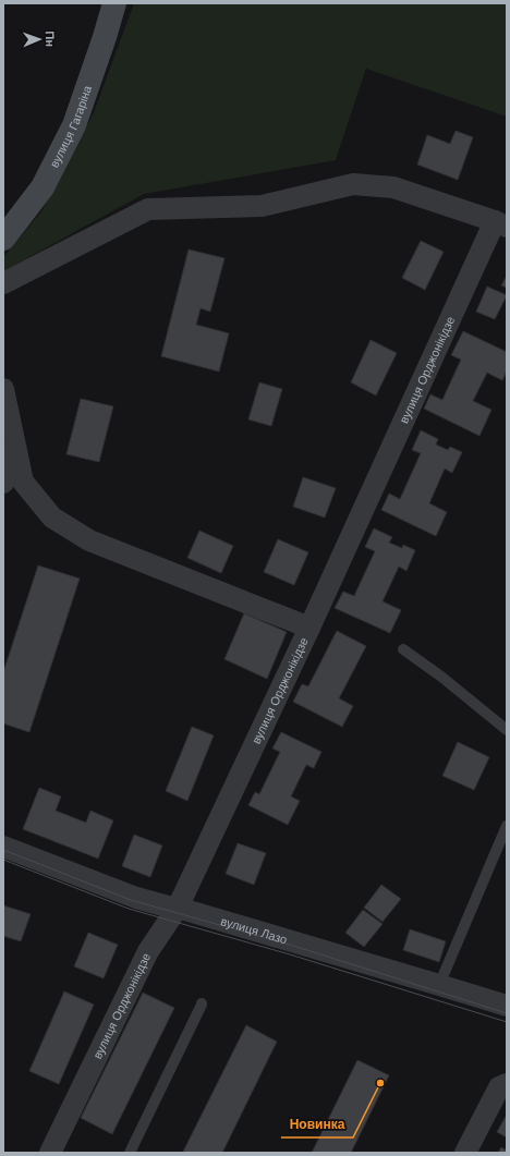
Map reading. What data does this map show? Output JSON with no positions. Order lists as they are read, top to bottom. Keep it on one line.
{"streets":{"main road":["вулиця Гагаріна"],"street":["вулиця Орджонікідзе","вулиця Лазо"]},"crossings":[["вулиця Орджонікідзе","вулиця Лазо"]],"places":["Новинка"],"north":"right"}
